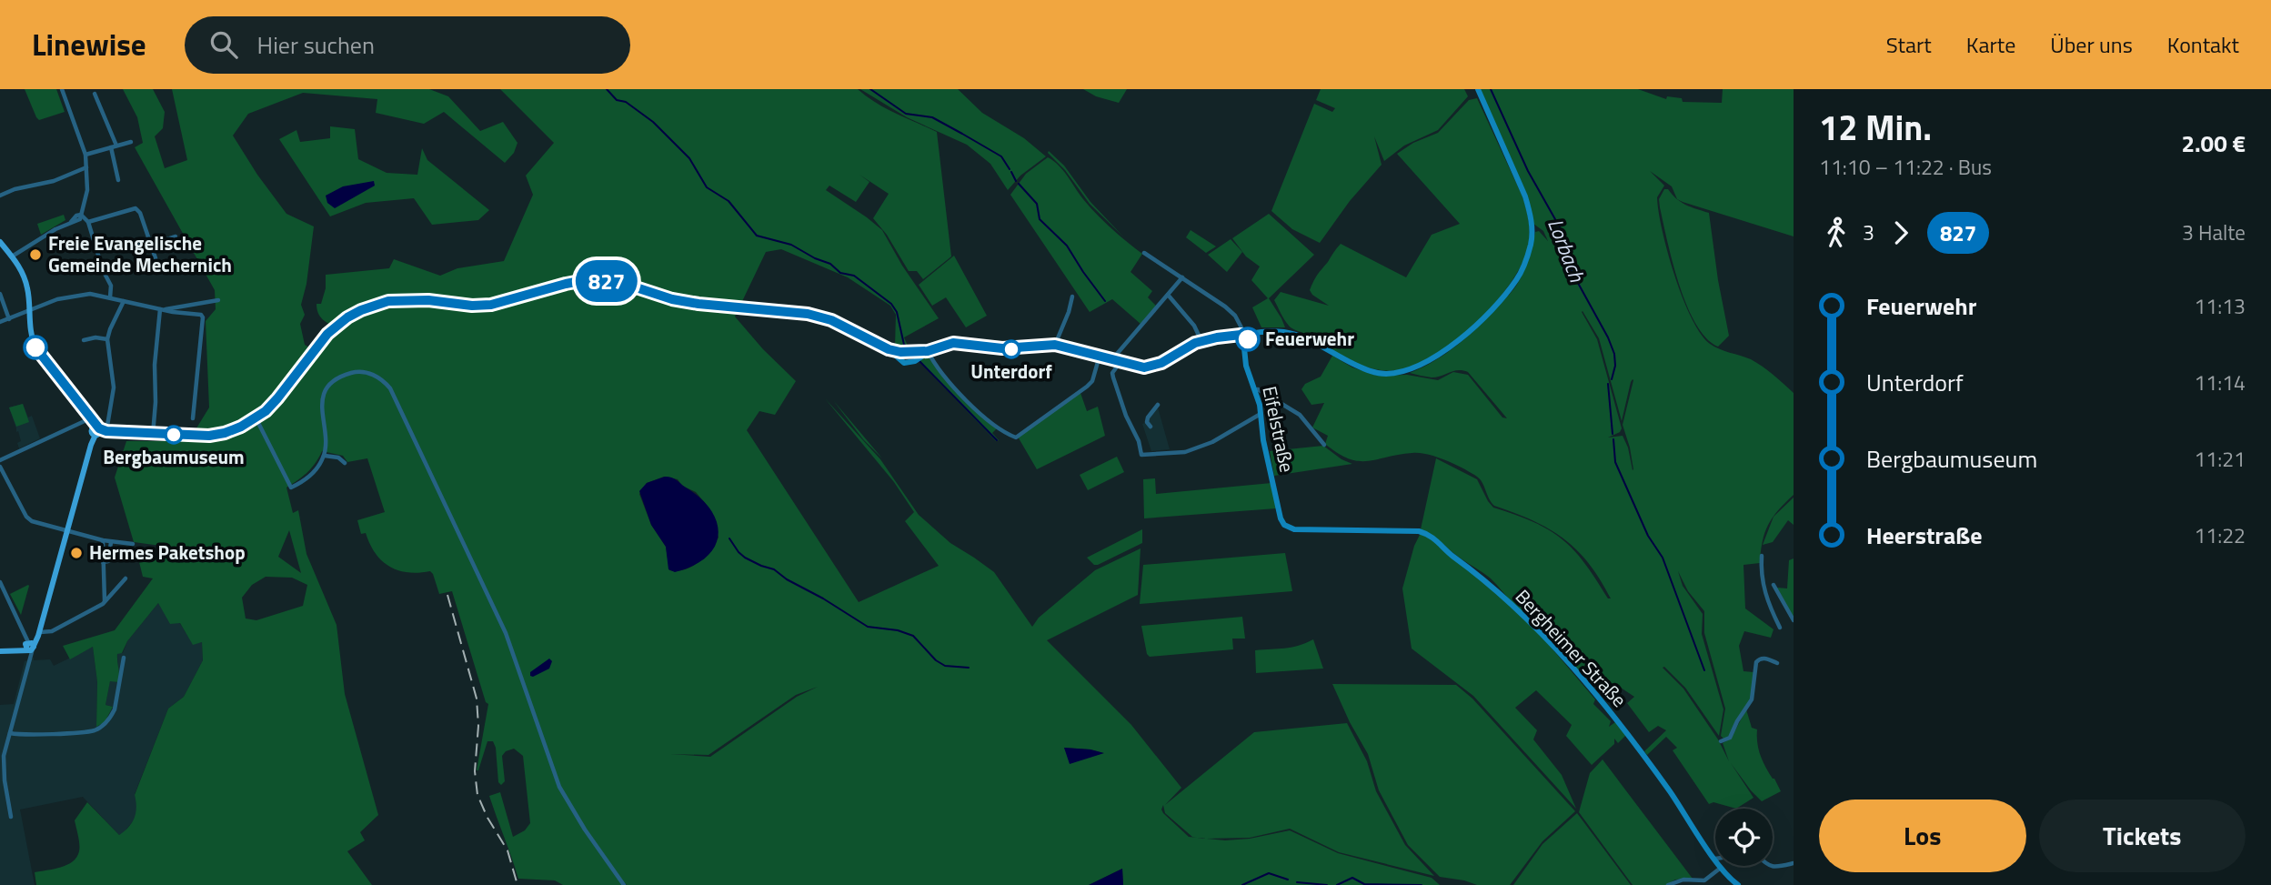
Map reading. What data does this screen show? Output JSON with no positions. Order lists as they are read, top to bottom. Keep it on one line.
{"streets":{"street":["Eifelstraße","Bergheimer Straße"]},"crossings":[["Eifelstraße","Bergheimer Straße"]],"water":["Lorbach"],"places":["Freie Evangelische Gemeinde Mechernich","Feuerwehr","Unterdorf","Bergbaumuseum","Hermes Paketshop"],"lines":["bus line 827"],"page":{"header":"Linewise","search":"Hier suchen","nav":["Start","Karte","Über uns","Kontakt"],"on_map":"827","heading":["12 Min.","11:10 – 11:22 · Bus","2.00 €"],"legs":["3","827","3 Halte"],"list":[{"name":"Feuerwehr","value":"11:13"},{"name":"Unterdorf","value":"11:14"},{"name":"Bergbaumuseum","value":"11:21"},{"name":"Heerstraße","value":"11:22"}],"buttons":["Los","Tickets"]}}
